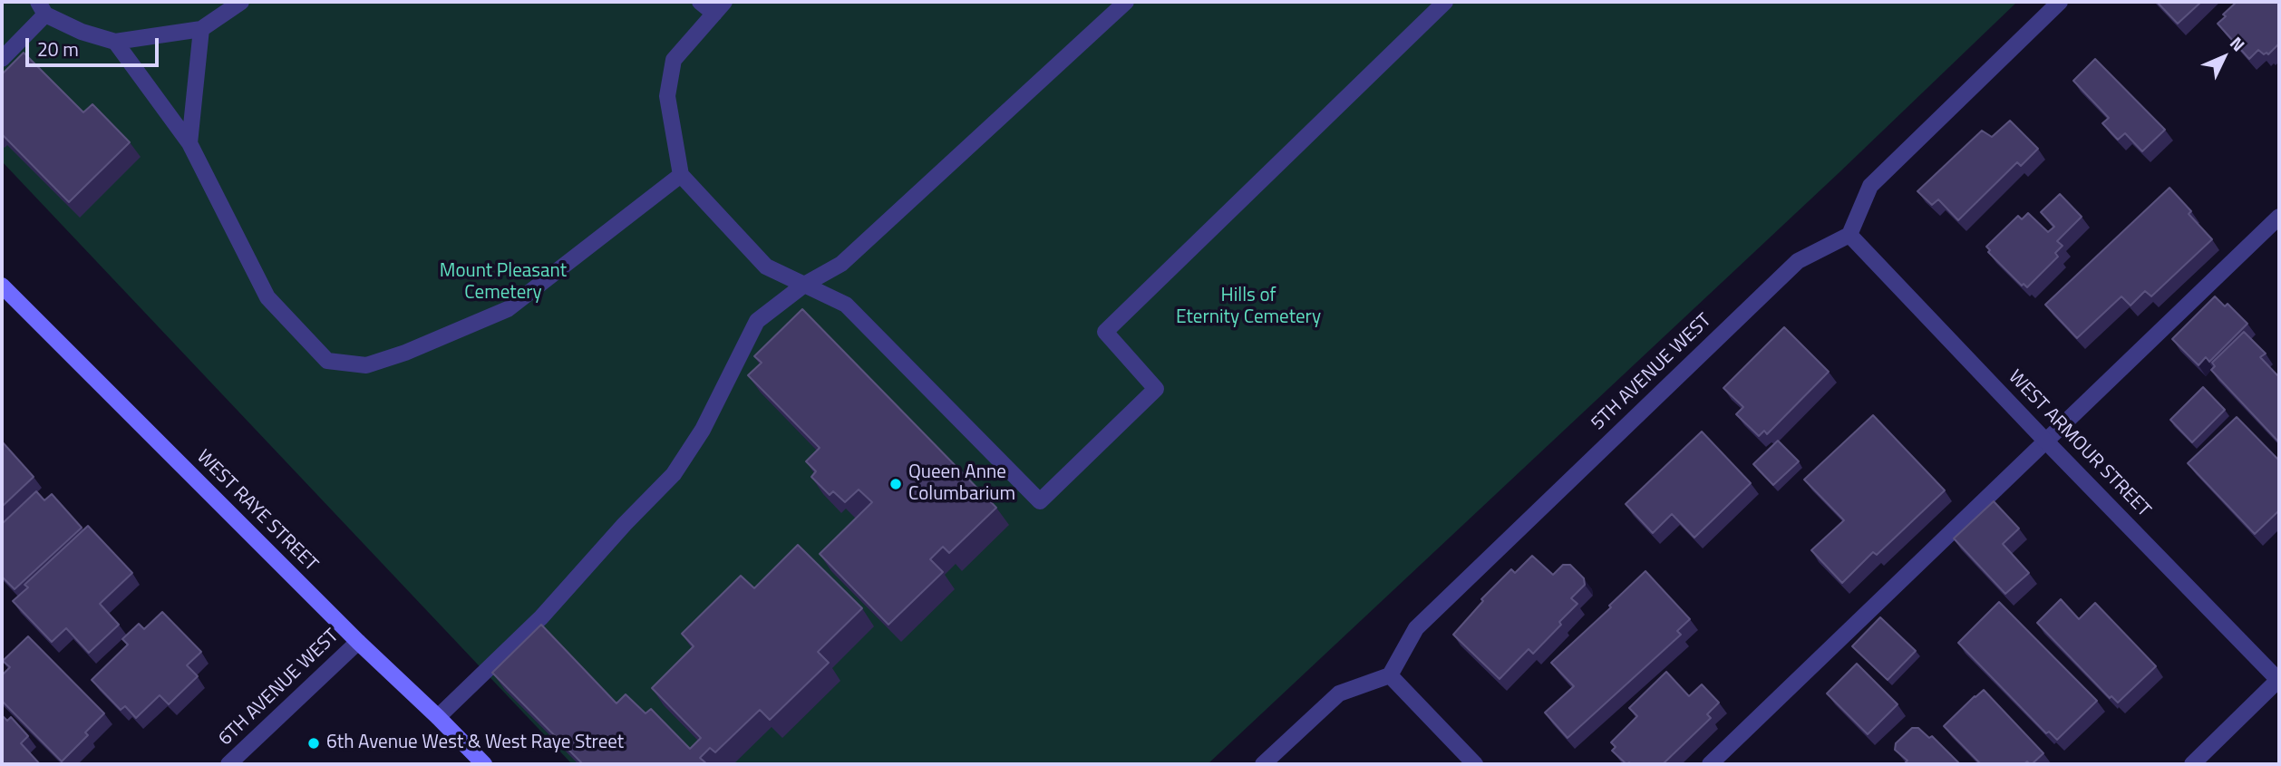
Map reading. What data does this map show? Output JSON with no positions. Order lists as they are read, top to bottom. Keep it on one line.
{"streets":{"street":["5TH AVENUE WEST","WEST ARMOUR STREET","WEST RAYE STREET","6TH AVENUE WEST"]},"crossings":[["5TH AVENUE WEST","WEST ARMOUR STREET"],["WEST RAYE STREET","6TH AVENUE WEST"]],"parks":["Mount Pleasant Cemetery","Hills of Eternity Cemetery"],"places":["Queen Anne Columbarium","6th Avenue West & West Raye Street"],"scale_bar":"20 m","north":"top right"}
